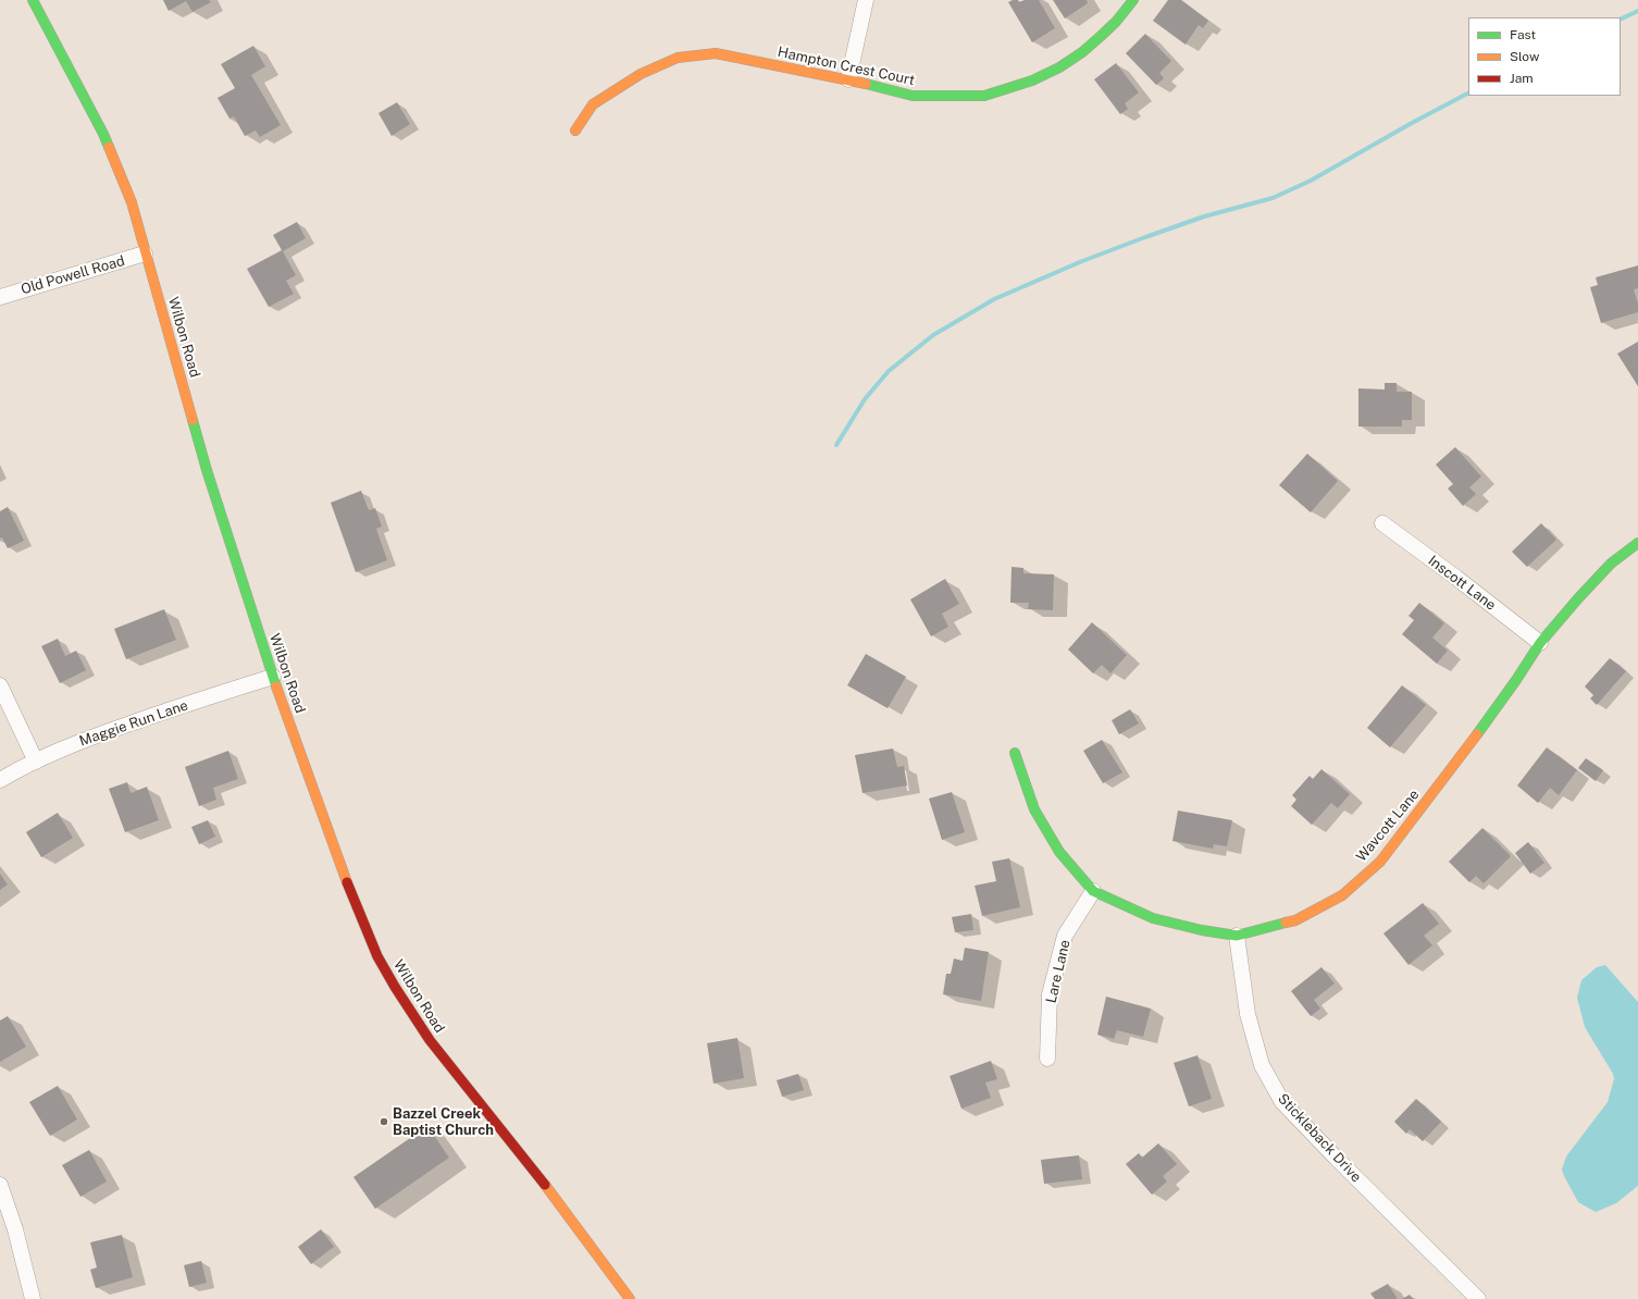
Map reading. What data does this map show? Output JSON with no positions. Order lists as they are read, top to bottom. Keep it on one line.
{"streets":{"street":["Hampton Crest Court","Old Powell Road","Wilbon Road","Inscott Lane","Maggie Run Lane","Wavcott Lane","Lare Lane","Stickleback Drive"]},"crossings":[["Old Powell Road","Wilbon Road"],["Wilbon Road","Maggie Run Lane"],["Inscott Lane","Wavcott Lane"],["Wavcott Lane","Lare Lane"],["Wavcott Lane","Stickleback Drive"]],"places":["Bazzel Creek Baptist Church"],"legend":["Fast","Slow","Jam"]}
